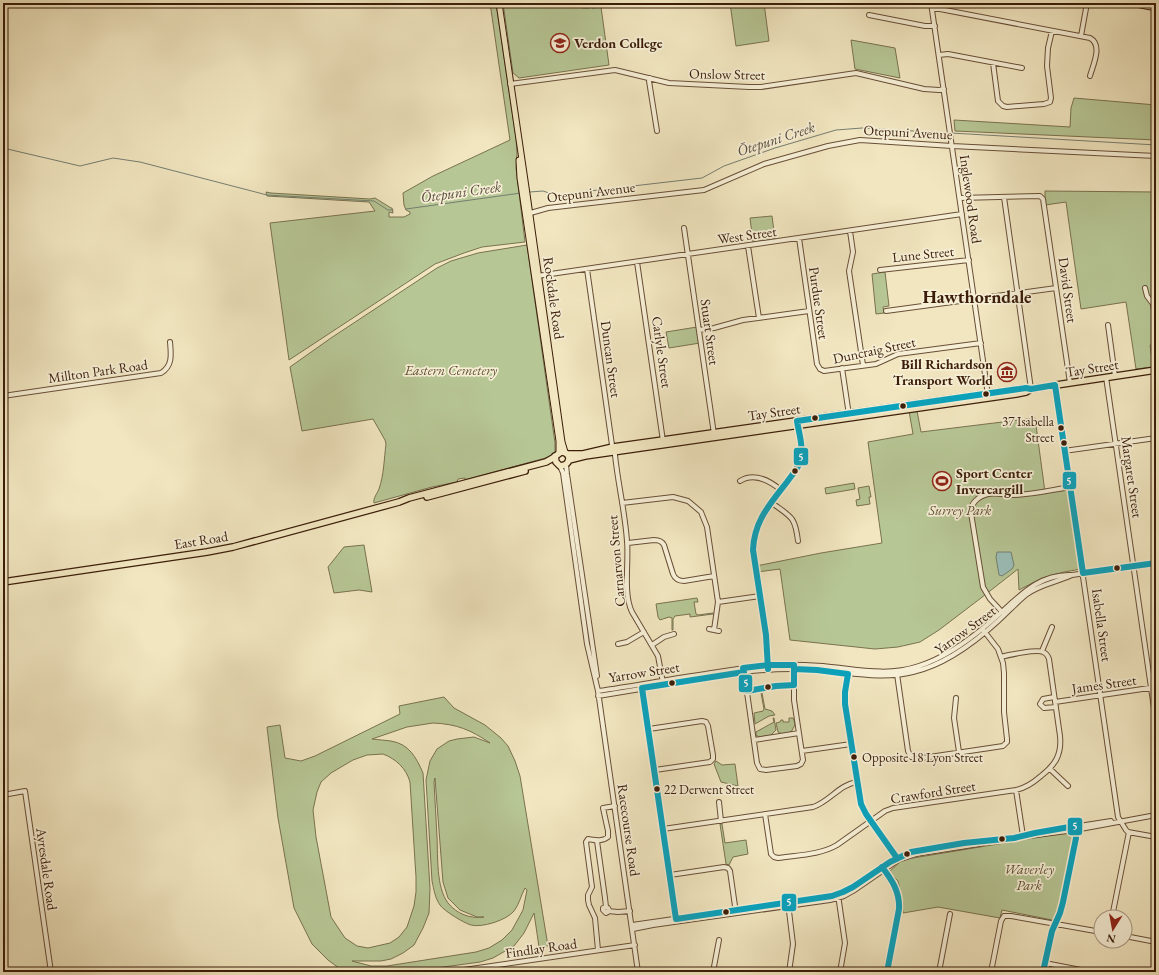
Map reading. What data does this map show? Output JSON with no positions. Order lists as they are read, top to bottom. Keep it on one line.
{"streets":{"highway":["Tay Street","East Road"],"main road":["Rockdale Road"],"street":["Onslow Street","Otepuni Avenue","Inglewood Road","West Street","Lune Street","David Street","Purdue Street","Stuart Street","Duncraig Street","Carlyle Street","Duncan Street","Millton Park Road","Margaret Street","Carnarvon Street","Isabella Street","Yarrow Street","James Street","Crawford Street","Racecourse Road","Ayresdale Road","Findlay Road"]},"crossings":[["Onslow Street","Inglewood Road"],["Onslow Street","Rockdale Road"],["Otepuni Avenue","Inglewood Road"],["Otepuni Avenue","Rockdale Road"],["Inglewood Road","West Street"],["Inglewood Road","Lune Street"],["Inglewood Road","Duncraig Street"],["Inglewood Road","Tay Street"],["West Street","Rockdale Road"],["West Street","Purdue Street"],["West Street","Stuart Street"],["West Street","Carlyle Street"],["West Street","Duncan Street"],["David Street","Tay Street"],["Rockdale Road","Tay Street"],["Rockdale Road","East Road"],["Rockdale Road","Racecourse Road"],["Purdue Street","Duncraig Street"],["Stuart Street","Tay Street"],["Carlyle Street","Tay Street"],["Duncan Street","Tay Street"],["Duncan Street","Carnarvon Street"],["Tay Street","Margaret Street"],["Tay Street","East Road"],["Tay Street","Carnarvon Street"],["Tay Street","Isabella Street"],["Tay Street","Racecourse Road"],["Margaret Street","Yarrow Street"],["Margaret Street","James Street"],["East Road","Racecourse Road"],["Carnarvon Street","Yarrow Street"],["Isabella Street","Yarrow Street"],["Isabella Street","James Street"],["Yarrow Street","Racecourse Road"],["James Street","Crawford Street"],["Racecourse Road","Findlay Road"]],"districts":["Hawthorndale"],"water":["Ōtepuni Creek"],"parks":["Eastern Cemetery","Surrey Park","Waverley Park"],"places":{"school or university":["Verdon College"],"museum":["Bill Richardson Transport World"],"other":["37 Isabella Street","Opposite 18 Lyon Street","22 Derwent Street"],"sports":["Sport Center Invercargill"]},"lines":["transit line 5"],"north":"bottom"}
